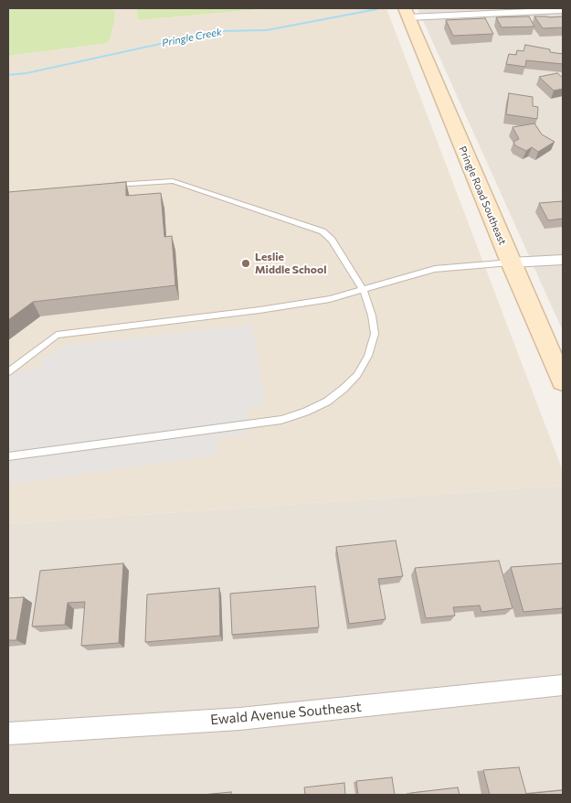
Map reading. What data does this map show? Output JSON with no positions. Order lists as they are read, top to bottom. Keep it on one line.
{"streets":{"main road":["Pringle Road Southeast"],"street":["Ewald Avenue Southeast"]},"water":["Pringle Creek"],"places":["Leslie Middle School"]}
